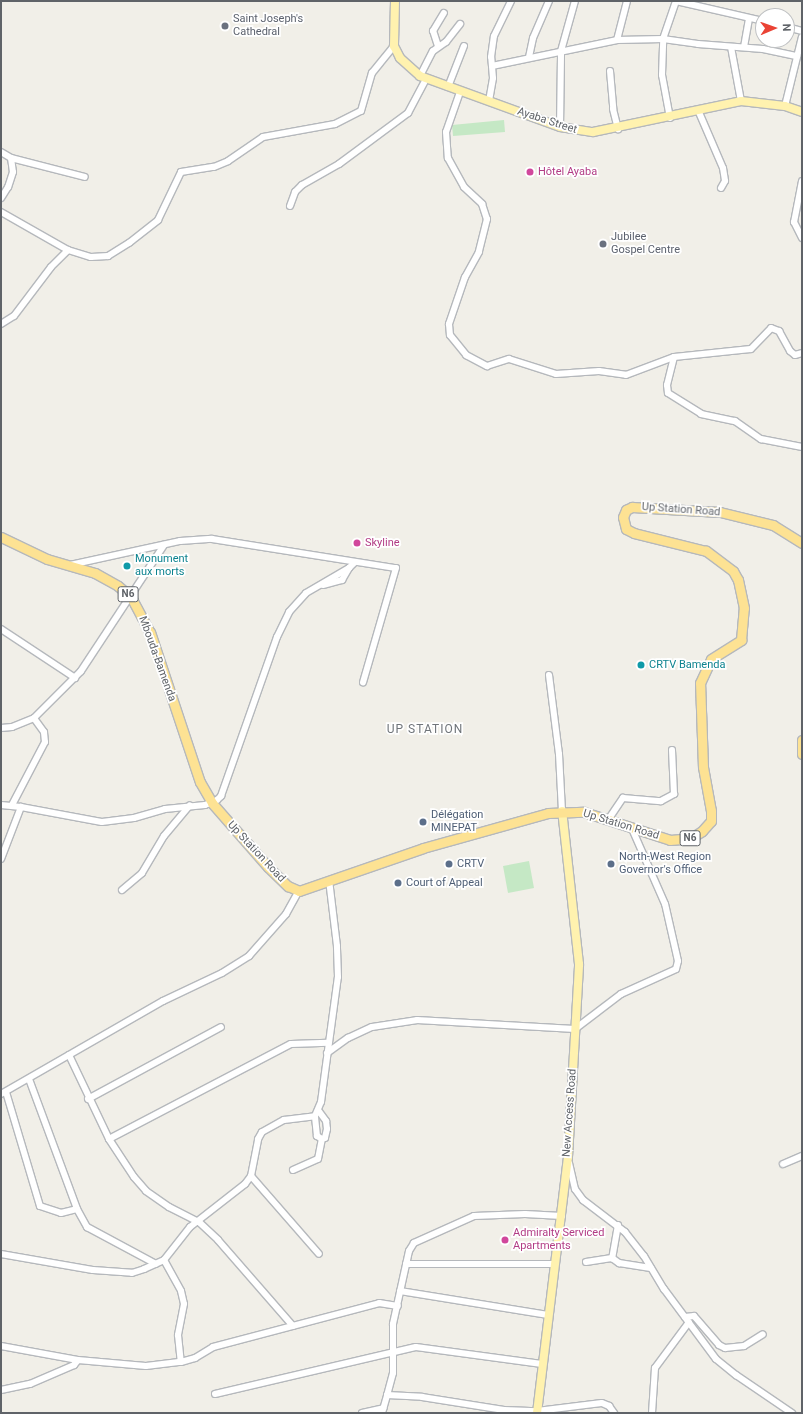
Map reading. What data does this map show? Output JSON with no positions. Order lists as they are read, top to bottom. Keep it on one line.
{"streets":{"highway":["Up Station Road","N6","Mbouda-Bamenda"],"main road":["Ayaba Street","New Access Road"]},"crossings":[["Up Station Road","Mbouda-Bamenda"],["Up Station Road","New Access Road"]],"districts":["UP STATION"],"places":["Saint Joseph's Cathedral","Hôtel Ayaba","Jubilee Gospel Centre","Skyline","Monument aux morts","CRTV Bamenda","Délégation MINEPAT","CRTV","North-West Region Governor's Office","Court of Appeal","Admiralty Serviced Apartments"],"north":"right"}
